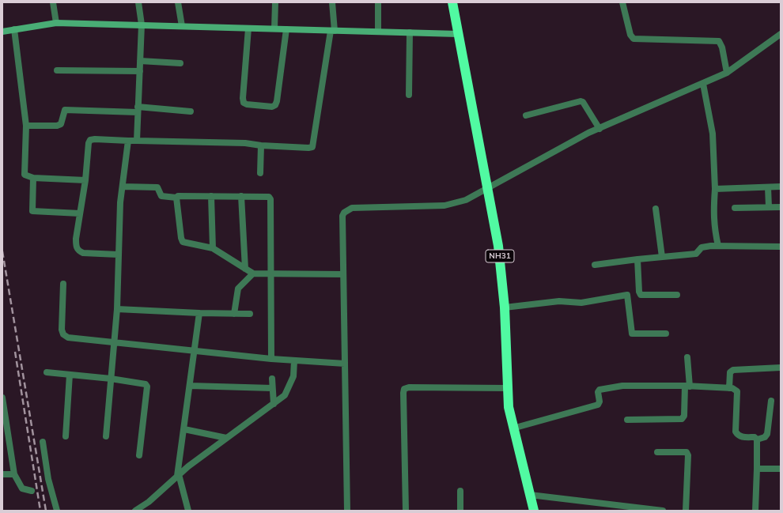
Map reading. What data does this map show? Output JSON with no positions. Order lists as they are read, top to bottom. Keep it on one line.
{"streets":{"highway":["NH31"]}}
